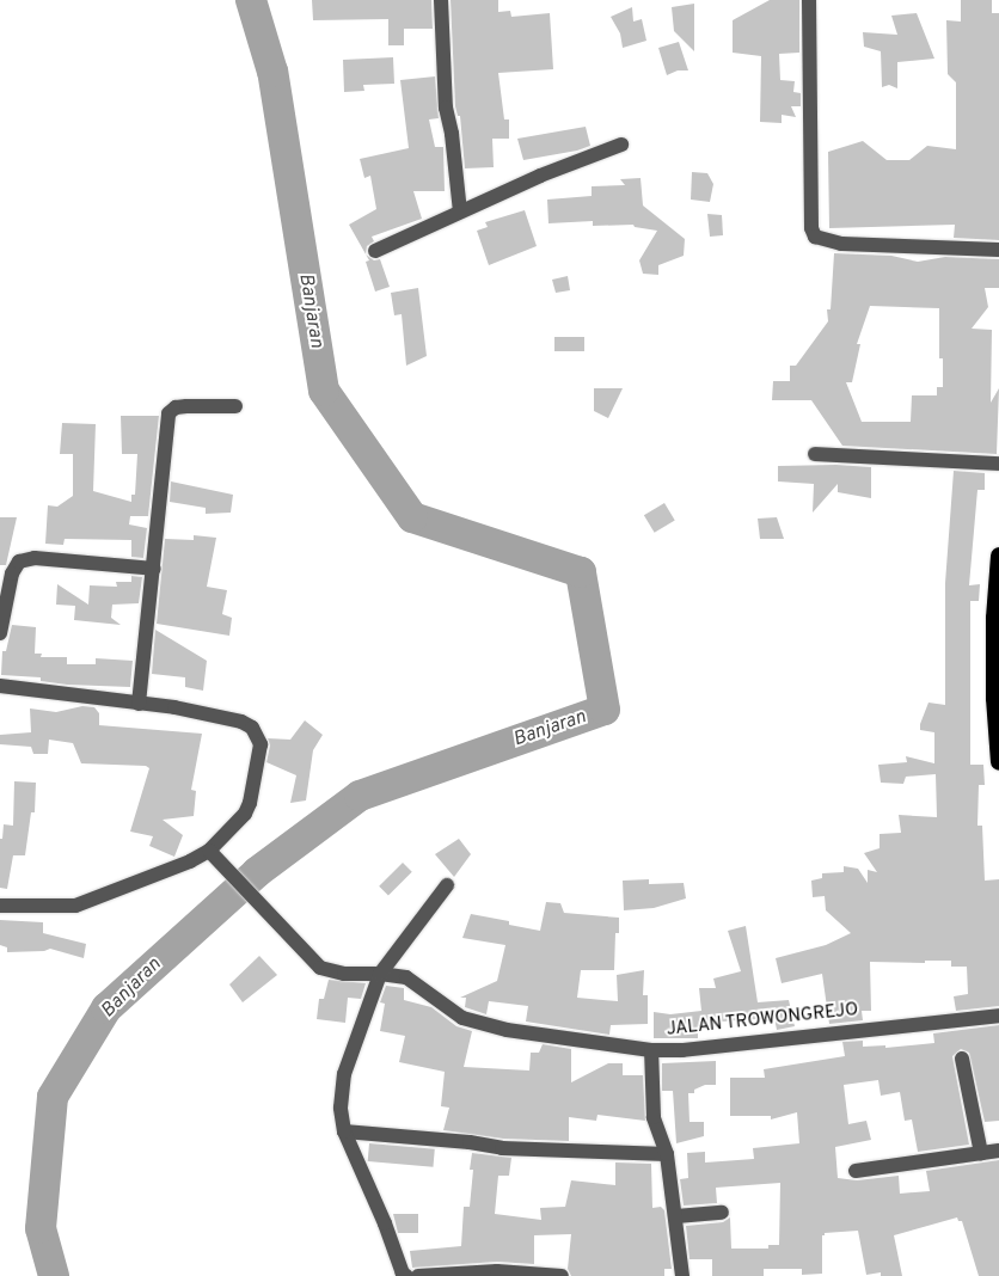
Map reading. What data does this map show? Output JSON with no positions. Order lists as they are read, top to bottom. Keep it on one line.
{"streets":{"street":["JALAN TROWONGREJO"]},"water":["Banjaran"]}
